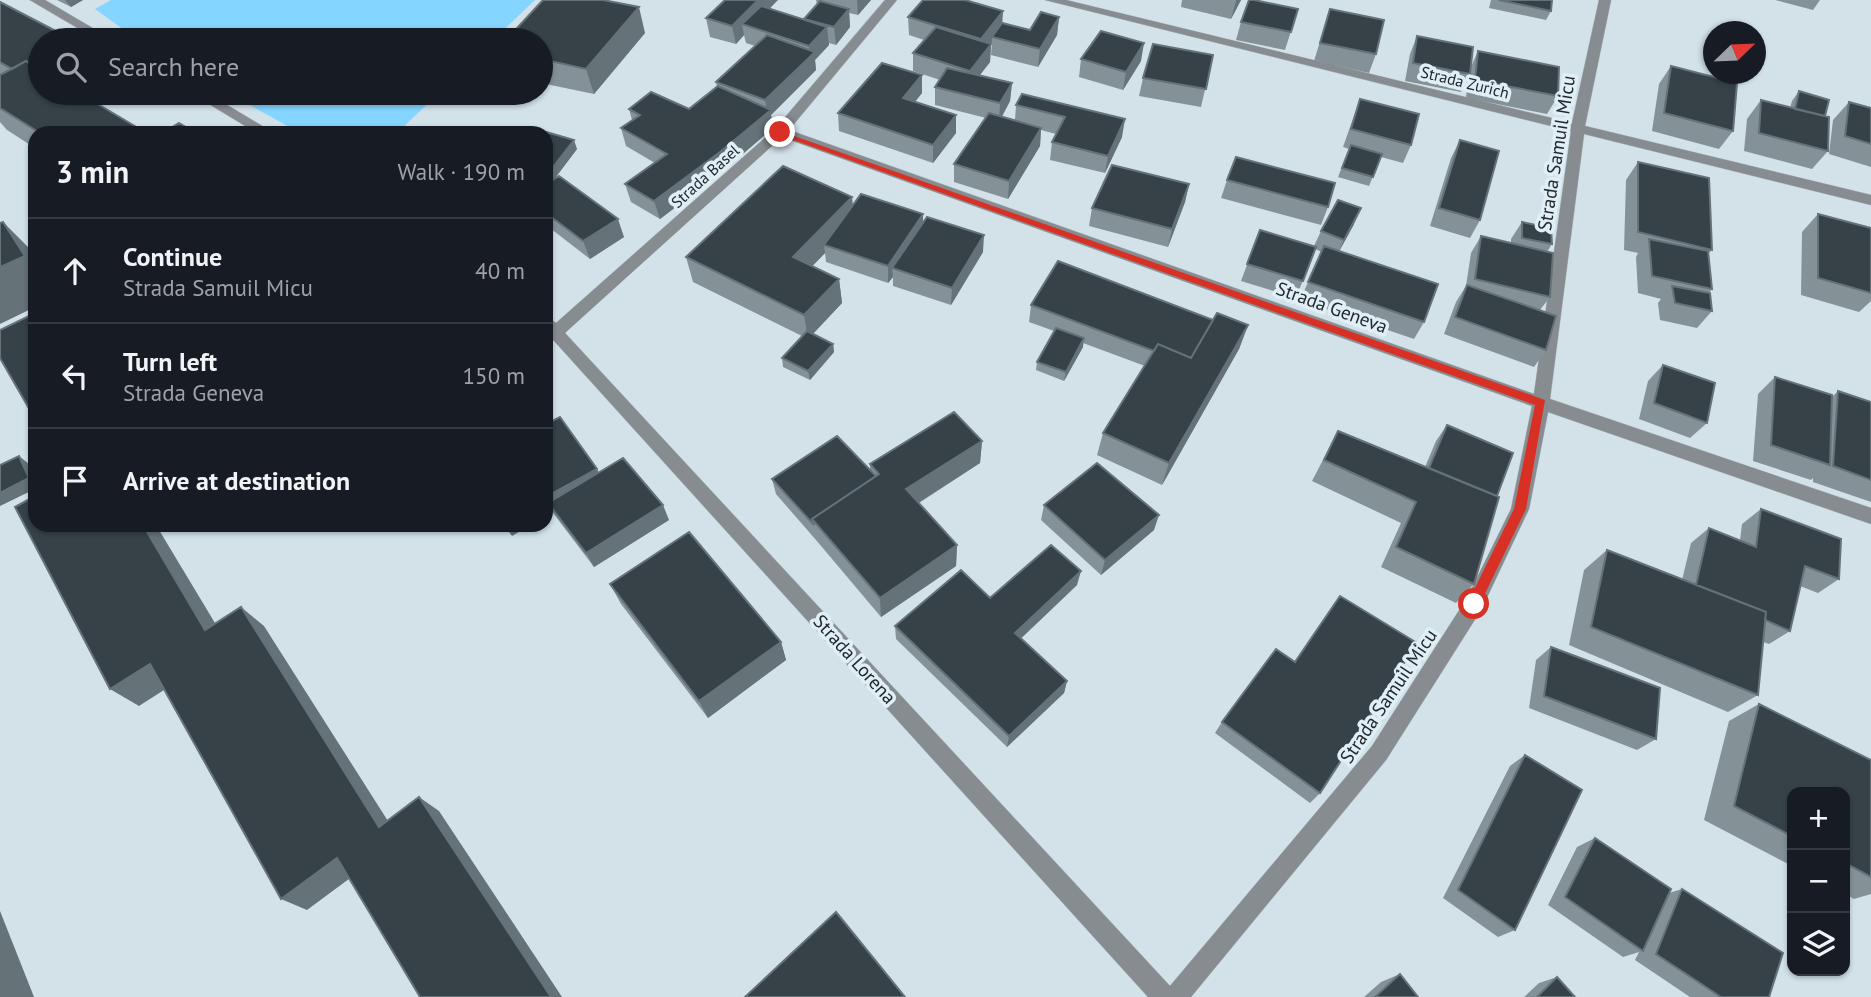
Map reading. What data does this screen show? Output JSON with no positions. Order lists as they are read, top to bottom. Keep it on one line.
{"streets":{"street":["Strada Zurich","Strada Samuil Micu","Strada Basel","Strada Geneva","Strada Lorena"]},"crossings":[["Strada Zurich","Strada Samuil Micu"],["Strada Samuil Micu","Strada Geneva"],["Strada Basel","Strada Geneva"]],"north":"top right","page":{"search":"Search here","heading":["3 min","Walk · 190 m"],"list":[["Continue","Strada Samuil Micu","40 m"],["Turn left","Strada Geneva","150 m"],"Arrive at destination"],"map_buttons":["+","−"]}}
